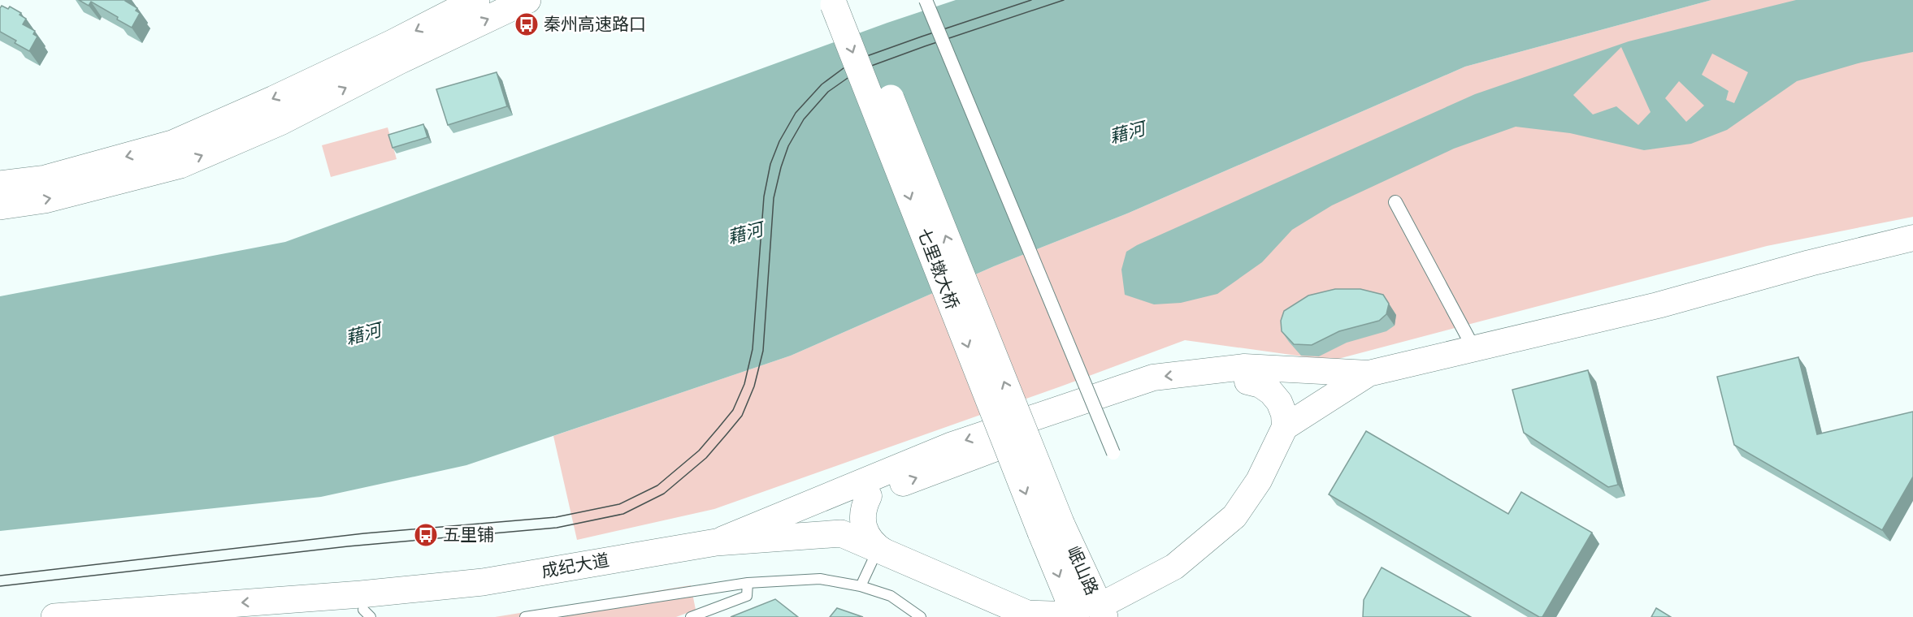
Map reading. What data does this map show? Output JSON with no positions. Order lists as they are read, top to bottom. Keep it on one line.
{"streets":{"main road":["七里墩大桥","成纪大道","岷山路"]},"crossings":[["七里墩大桥","岷山路"],["成纪大道","岷山路"]],"water":["藉河"],"places":{"bus stop":["秦州高速路口","五里铺"]}}
